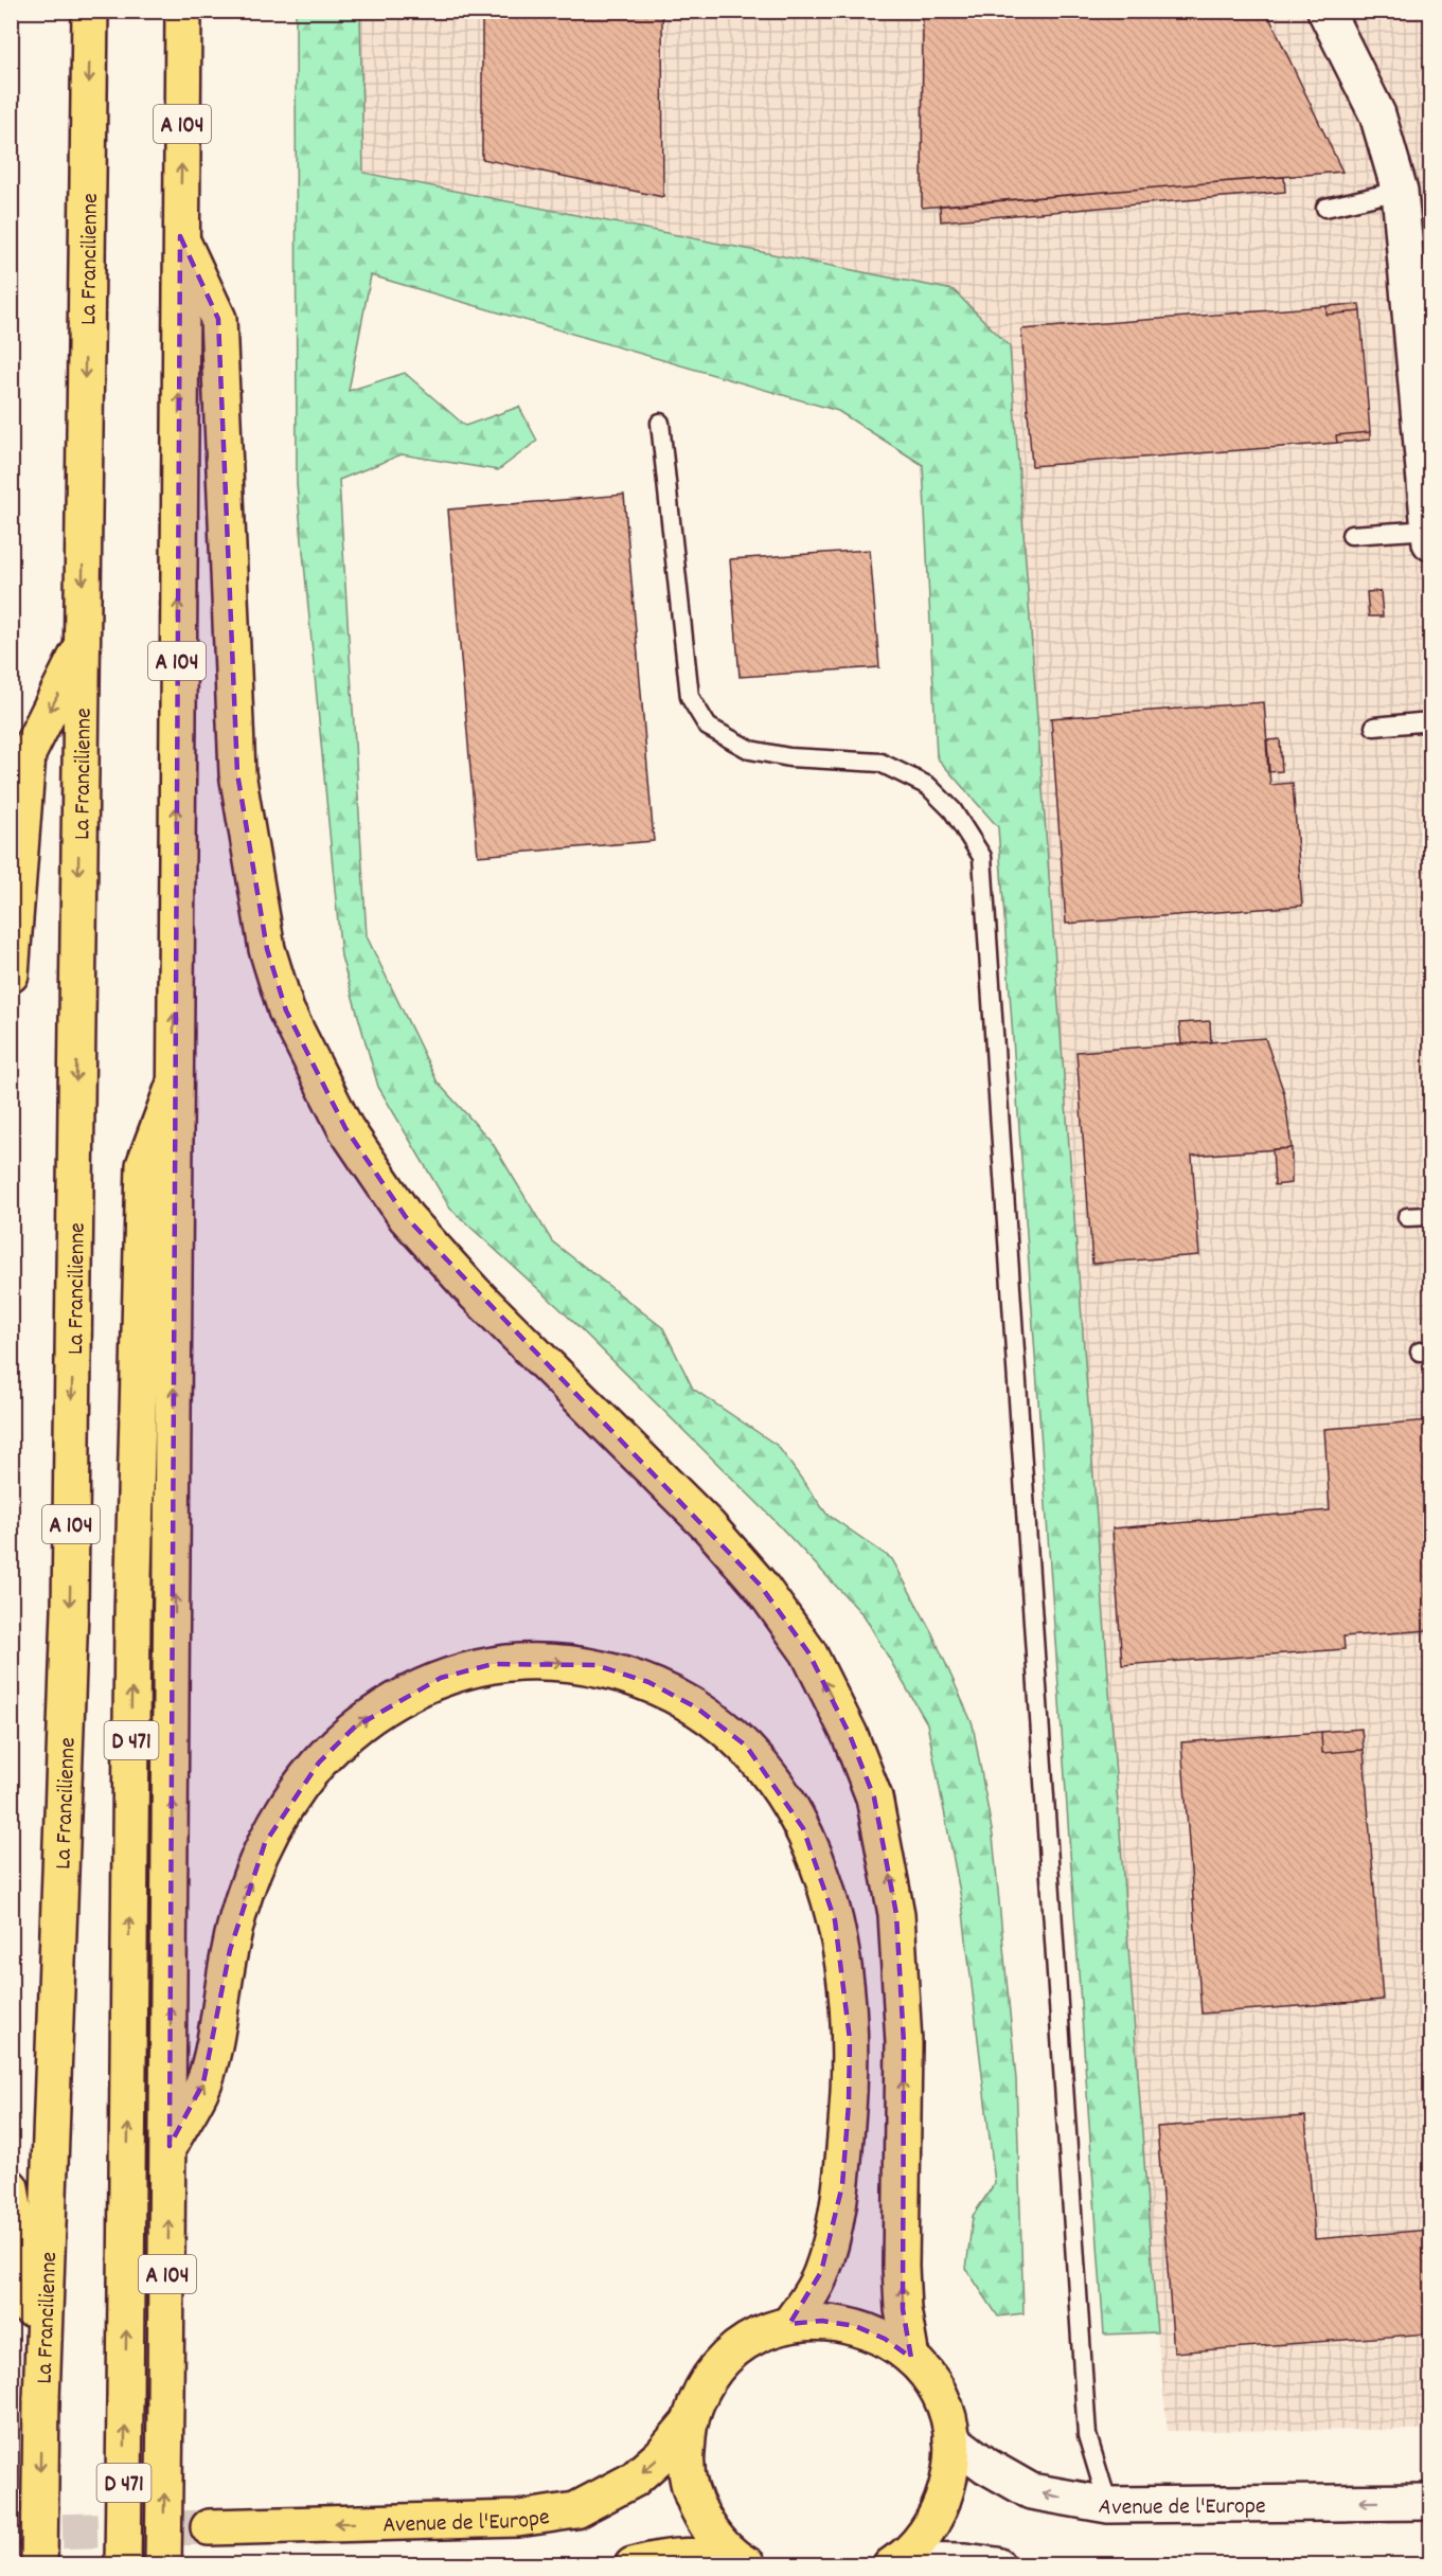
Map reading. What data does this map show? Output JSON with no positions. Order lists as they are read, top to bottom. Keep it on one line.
{"streets":{"main road":["A 104","La Francilienne","D 471","Avenue de l'Europe"]},"crossings":[["A 104","D 471"]],"one_way":["Avenue de l'Europe"]}
